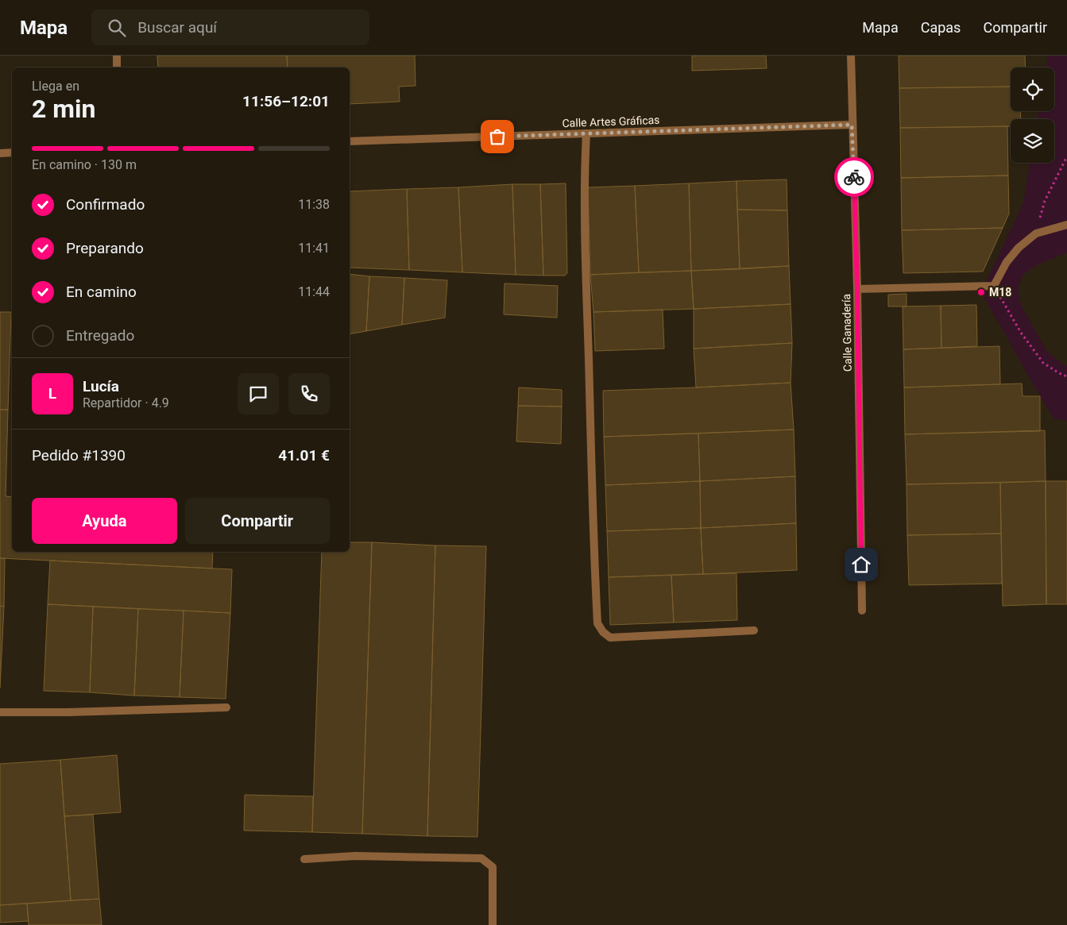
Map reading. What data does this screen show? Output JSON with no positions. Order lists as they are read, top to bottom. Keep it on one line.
{"streets":{"street":["Calle Artes Gráficas","Calle Ganadería"]},"crossings":[["Calle Artes Gráficas","Calle Ganadería"]],"places":["M18"],"page":{"header":"Mapa","search":"Buscar aquí","nav":["Mapa","Capas","Compartir"],"heading":["2 min","Llega en","11:56–12:01"],"panel":["Lucía","Repartidor · 4.9","Pedido #1390","41.01 €"],"bar":"En camino · 130 m","list":[["Confirmado","11:38"],["Preparando","11:41"],["En camino","11:44"],"Entregado"],"round":"L","buttons":["Ayuda","Compartir"]}}
